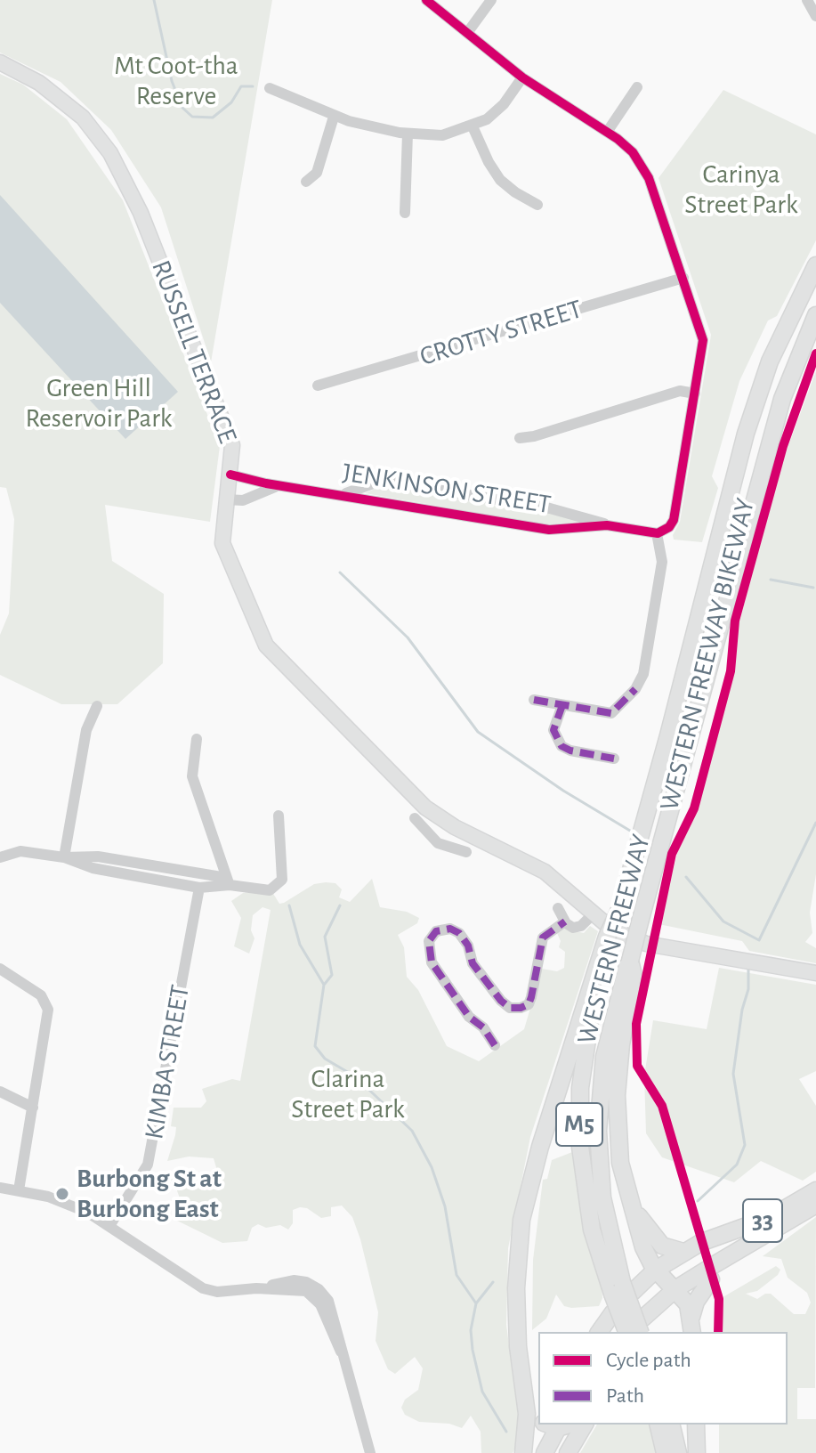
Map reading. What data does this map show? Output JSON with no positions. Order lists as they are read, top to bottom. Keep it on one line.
{"streets":{"highway":["WESTERN FREEWAY","M5","33"],"main road":["RUSSELL TERRACE"],"street":["CROTTY STREET","JENKINSON STREET","KIMBA STREET"],"cycle path":["WESTERN FREEWAY BIKEWAY"]},"crossings":[["RUSSELL TERRACE","JENKINSON STREET"],["WESTERN FREEWAY","33"]],"parks":["Mt Coot-tha Reserve","Carinya Street Park","Green Hill Reservoir Park","Clarina Street Park"],"places":["Burbong St at Burbong East"],"legend":["Cycle path","Path"]}
